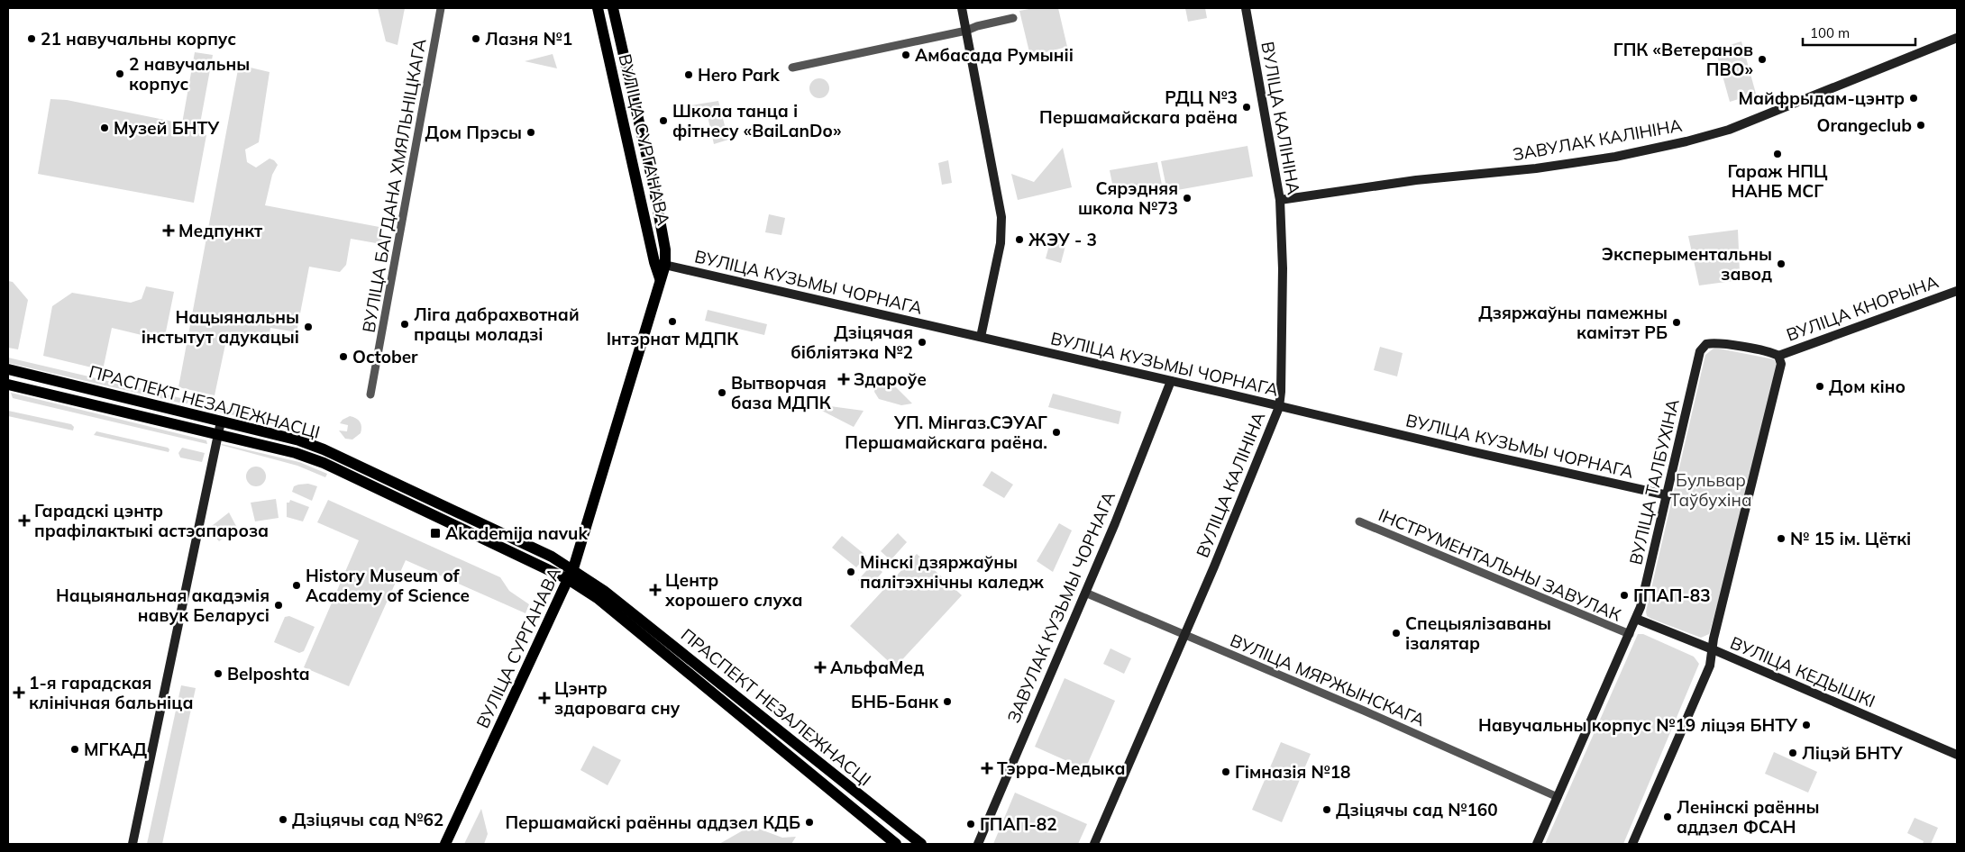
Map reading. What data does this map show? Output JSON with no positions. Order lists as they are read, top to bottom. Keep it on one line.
{"streets":{"main road":["ВУЛІЦА КАЛІНІНА","ВУЛІЦА СУРГАНАВА","ЗАВУЛАК КАЛІНІНА","ВУЛІЦА КУЗЬМЫ ЧОРНАГА","ВУЛІЦА КНОРЫНА","ПРАСПЕКТ НЕЗАЛЕЖНАСЦІ","ВУЛІЦА ТАЛБУХІНА","ЗАВУЛАК КУЗЬМЫ ЧОРНАГА","ВУЛІЦА КЕДЫШКІ"],"street":["ВУЛІЦА БАГДАНА ХМЯЛЬНІЦКАГА","ІНСТРУМЕНТАЛЬНЫ ЗАВУЛАК","ВУЛІЦА МЯРЖЫНСКАГА"]},"crossings":[["ВУЛІЦА КАЛІНІНА","ЗАВУЛАК КАЛІНІНА"],["ВУЛІЦА КАЛІНІНА","ВУЛІЦА КУЗЬМЫ ЧОРНАГА"],["ВУЛІЦА КАЛІНІНА","ВУЛІЦА МЯРЖЫНСКАГА"],["ВУЛІЦА СУРГАНАВА","ВУЛІЦА КУЗЬМЫ ЧОРНАГА"],["ВУЛІЦА СУРГАНАВА","ПРАСПЕКТ НЕЗАЛЕЖНАСЦІ"],["ВУЛІЦА КУЗЬМЫ ЧОРНАГА","ВУЛІЦА ТАЛБУХІНА"],["ВУЛІЦА КУЗЬМЫ ЧОРНАГА","ЗАВУЛАК КУЗЬМЫ ЧОРНАГА"],["ВУЛІЦА КНОРЫНА","ВУЛІЦА ТАЛБУХІНА"],["ВУЛІЦА ТАЛБУХІНА","ІНСТРУМЕНТАЛЬНЫ ЗАВУЛАК"],["ВУЛІЦА ТАЛБУХІНА","ВУЛІЦА КЕДЫШКІ"],["ВУЛІЦА ТАЛБУХІНА","ВУЛІЦА МЯРЖЫНСКАГА"],["ЗАВУЛАК КУЗЬМЫ ЧОРНАГА","ВУЛІЦА МЯРЖЫНСКАГА"]],"parks":["Бульвар Таўбухіна"],"places":{"other":["21 навучальны корпус","Лазня №1","Амбасада Румыніі","ГПК «Ветеранов ПВО»","2 навучальны корпус","Hero Park","Майфрыдам-цэнтр","РДЦ №3 Першамайскага раёна","Школа танца і фітнесу «BaiLanDo»","Orangeclub","Музей БНТУ","Дом Прэсы","Гараж НПЦ НАНБ МСГ","Сярэдняя школа №73","ЖЭУ - 3","Эксперыментальны завод","Інтэрнат МДПК","Дзяржаўны памежны камітэт РБ","Ліга дабрахвотнай працы моладзі","Нацыянальны інстытут адукацыі","Дзіцячая бібліятэка №2","October","Дом кіно","Вытворчая база МДПК","УП. Мінгаз.СЭУАГ Першамайскага раёна.","№ 15 ім. Цёткі","Мінскі дзяржаўны палітэхнічны каледж","History Museum of Academy of Science","ГПАП-83","Нацыянальная акадэмія навук Беларусі","Спецыялізаваны ізалятар","Belposhta","БНБ-Банк","Навучальны корпус №19 ліцэя БНТУ","МГКАД","Ліцэй БНТУ","Гімназія №18","Дзіцячы сад №160","Ленінскі раённы аддзел ФСАН","Дзіцячы сад №62","Першамайскі раённы аддзел КДБ","ГПАП-82"],"health":["Медпункт","Здароўе","Гарадскі цэнтр прафілактыкі астэапароза","Центр хорошего слуха","АльфаМед","1-я гарадская клінічная бальніца","Цэнтр здаровага сну","Тэрра-Медыка"],"transit":["Akademija navuk"]},"scale_bar":"100 m"}
